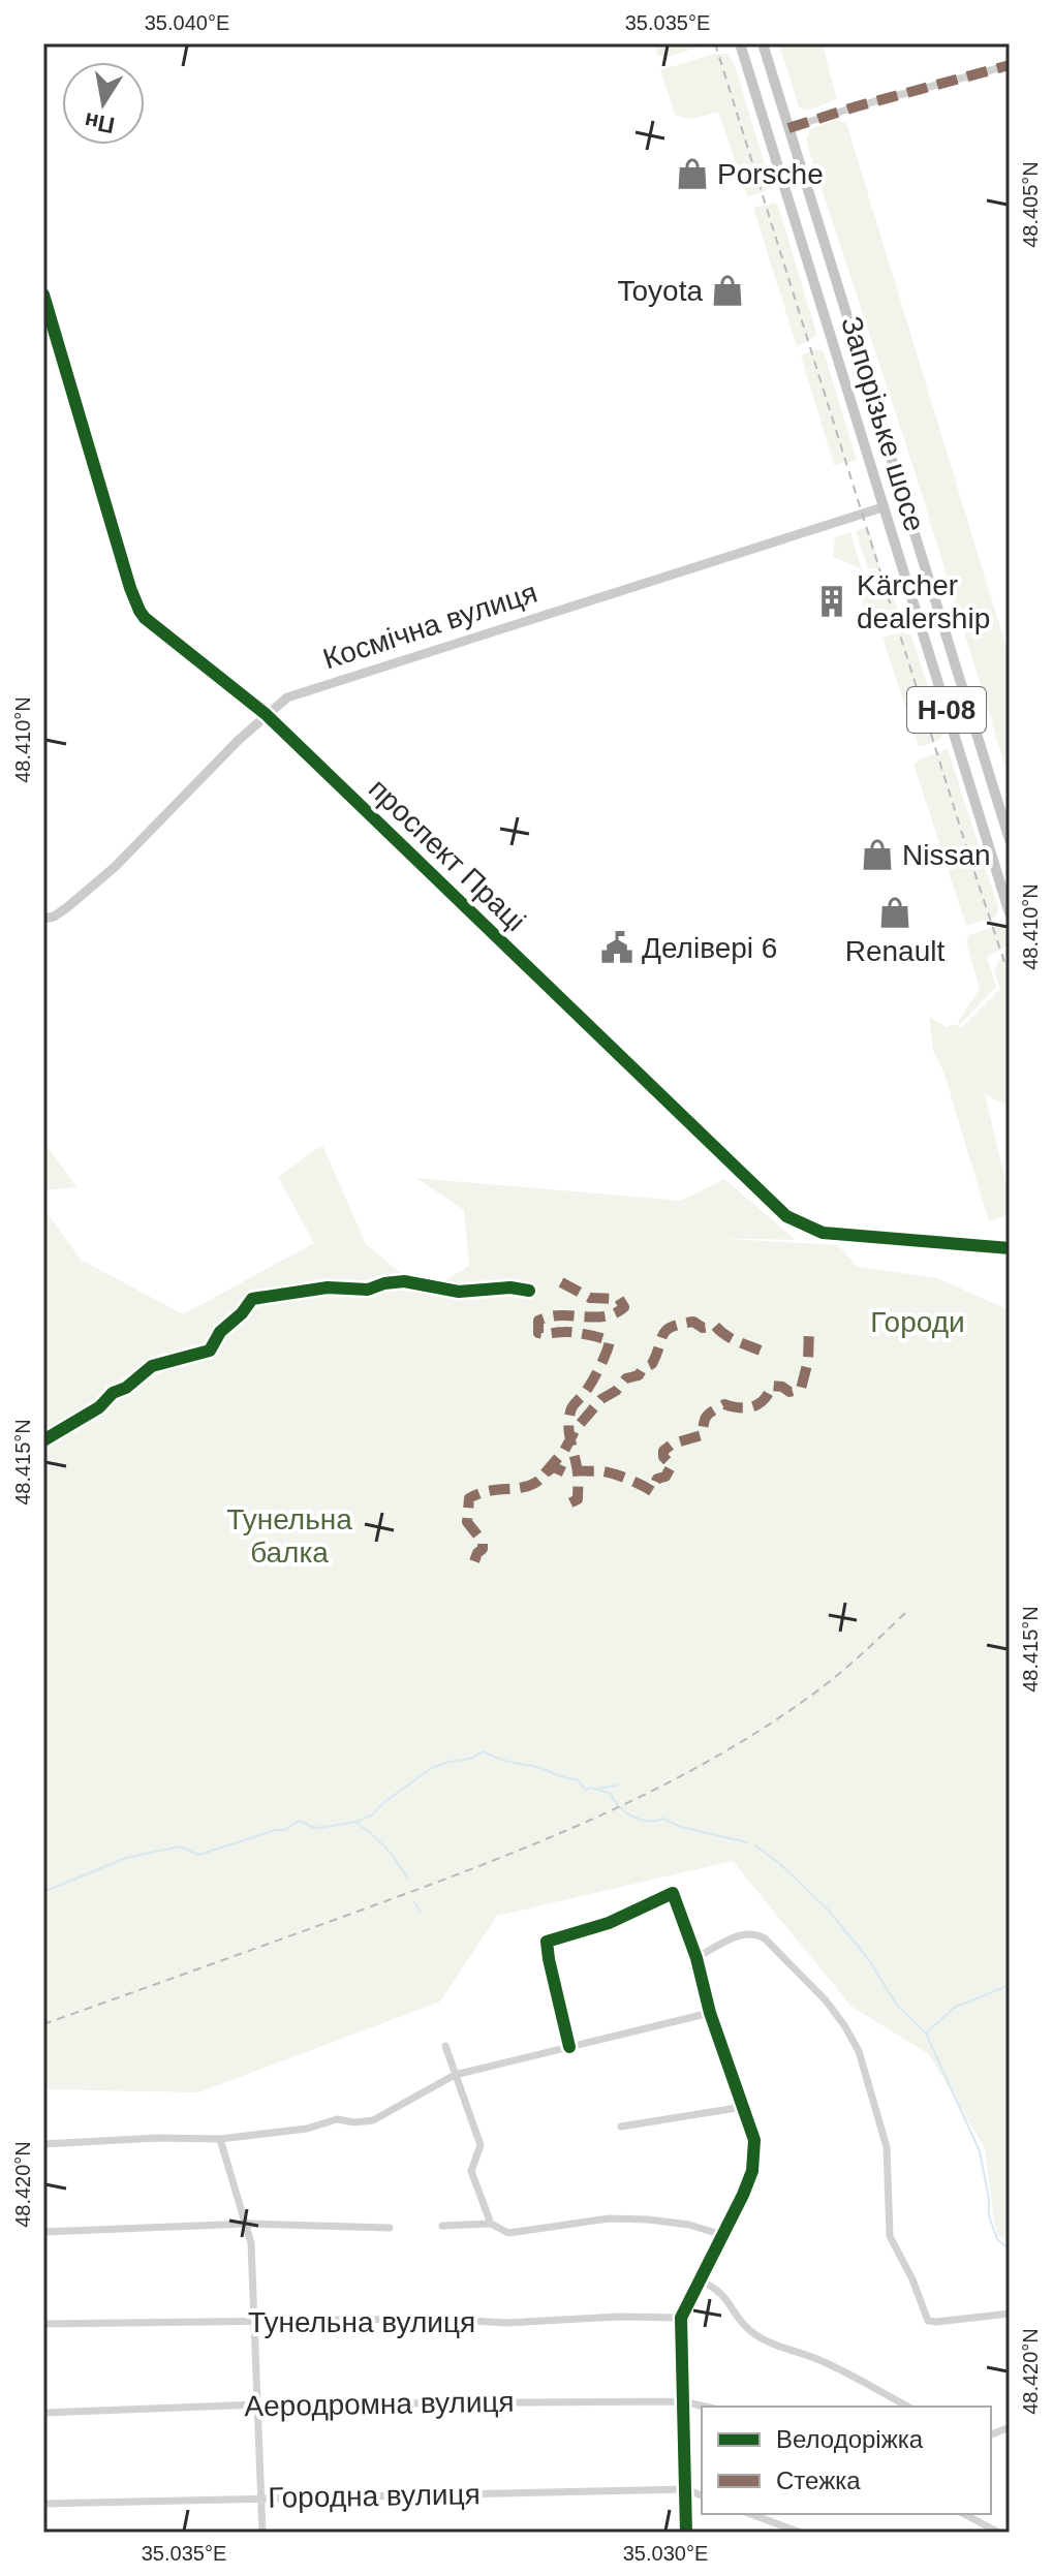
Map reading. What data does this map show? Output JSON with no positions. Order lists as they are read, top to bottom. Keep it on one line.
{"streets":{"main road":["Запорізьке шосе","Космічна вулиця","Н-08"],"street":["проспект Праці","Тунельна вулиця","Аеродромна вулиця","Городна вулиця"]},"crossings":[["Запорізьке шосе","Космічна вулиця"],["Космічна вулиця","проспект Праці"]],"parks":["Городи","Тунельна балка"],"places":{"shop":["Porsche","Toyota","Nissan","Renault"],"building":["Kärcher dealership"],"public building":["Делівері 6"]},"legend":["Велодоріжка","Стежка"],"north":"bottom","coordinates":["35.040°E","35.035°E","48.405°N","48.410°N","48.415°N","48.420°N","35.030°E"]}
